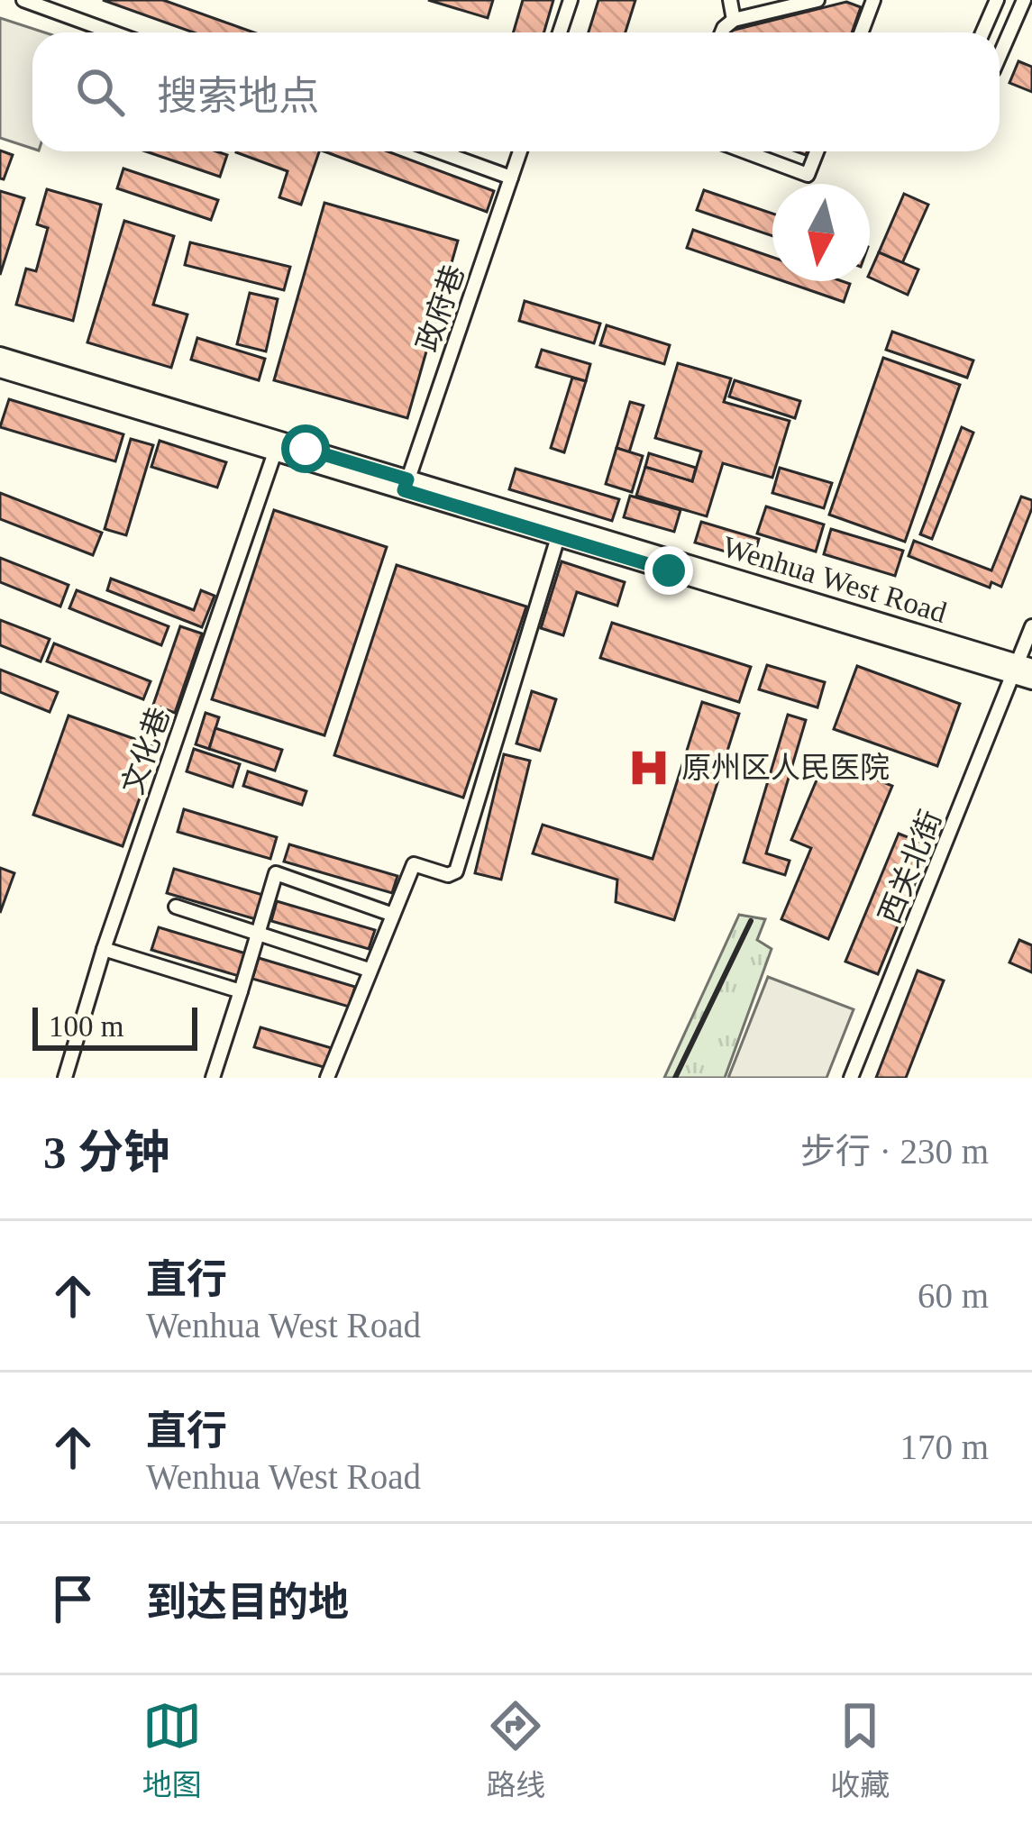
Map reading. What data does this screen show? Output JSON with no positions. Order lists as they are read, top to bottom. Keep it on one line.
{"streets":{"main road":["Wenhua West Road"],"street":["政府巷","文化巷","西关北街"]},"crossings":[["政府巷","Wenhua West Road"],["Wenhua West Road","文化巷"],["Wenhua West Road","西关北街"]],"places":{"hospital":["原州区人民医院"]},"scale_bar":"100 m","north":"bottom","page":{"search":"搜索地点","scale":"100 m","heading":["3 分钟","步行 · 230 m"],"list":[["直行","Wenhua West Road","60 m"],["直行","Wenhua West Road","170 m"],"到达目的地"],"nav":["地图","路线","收藏"]}}
